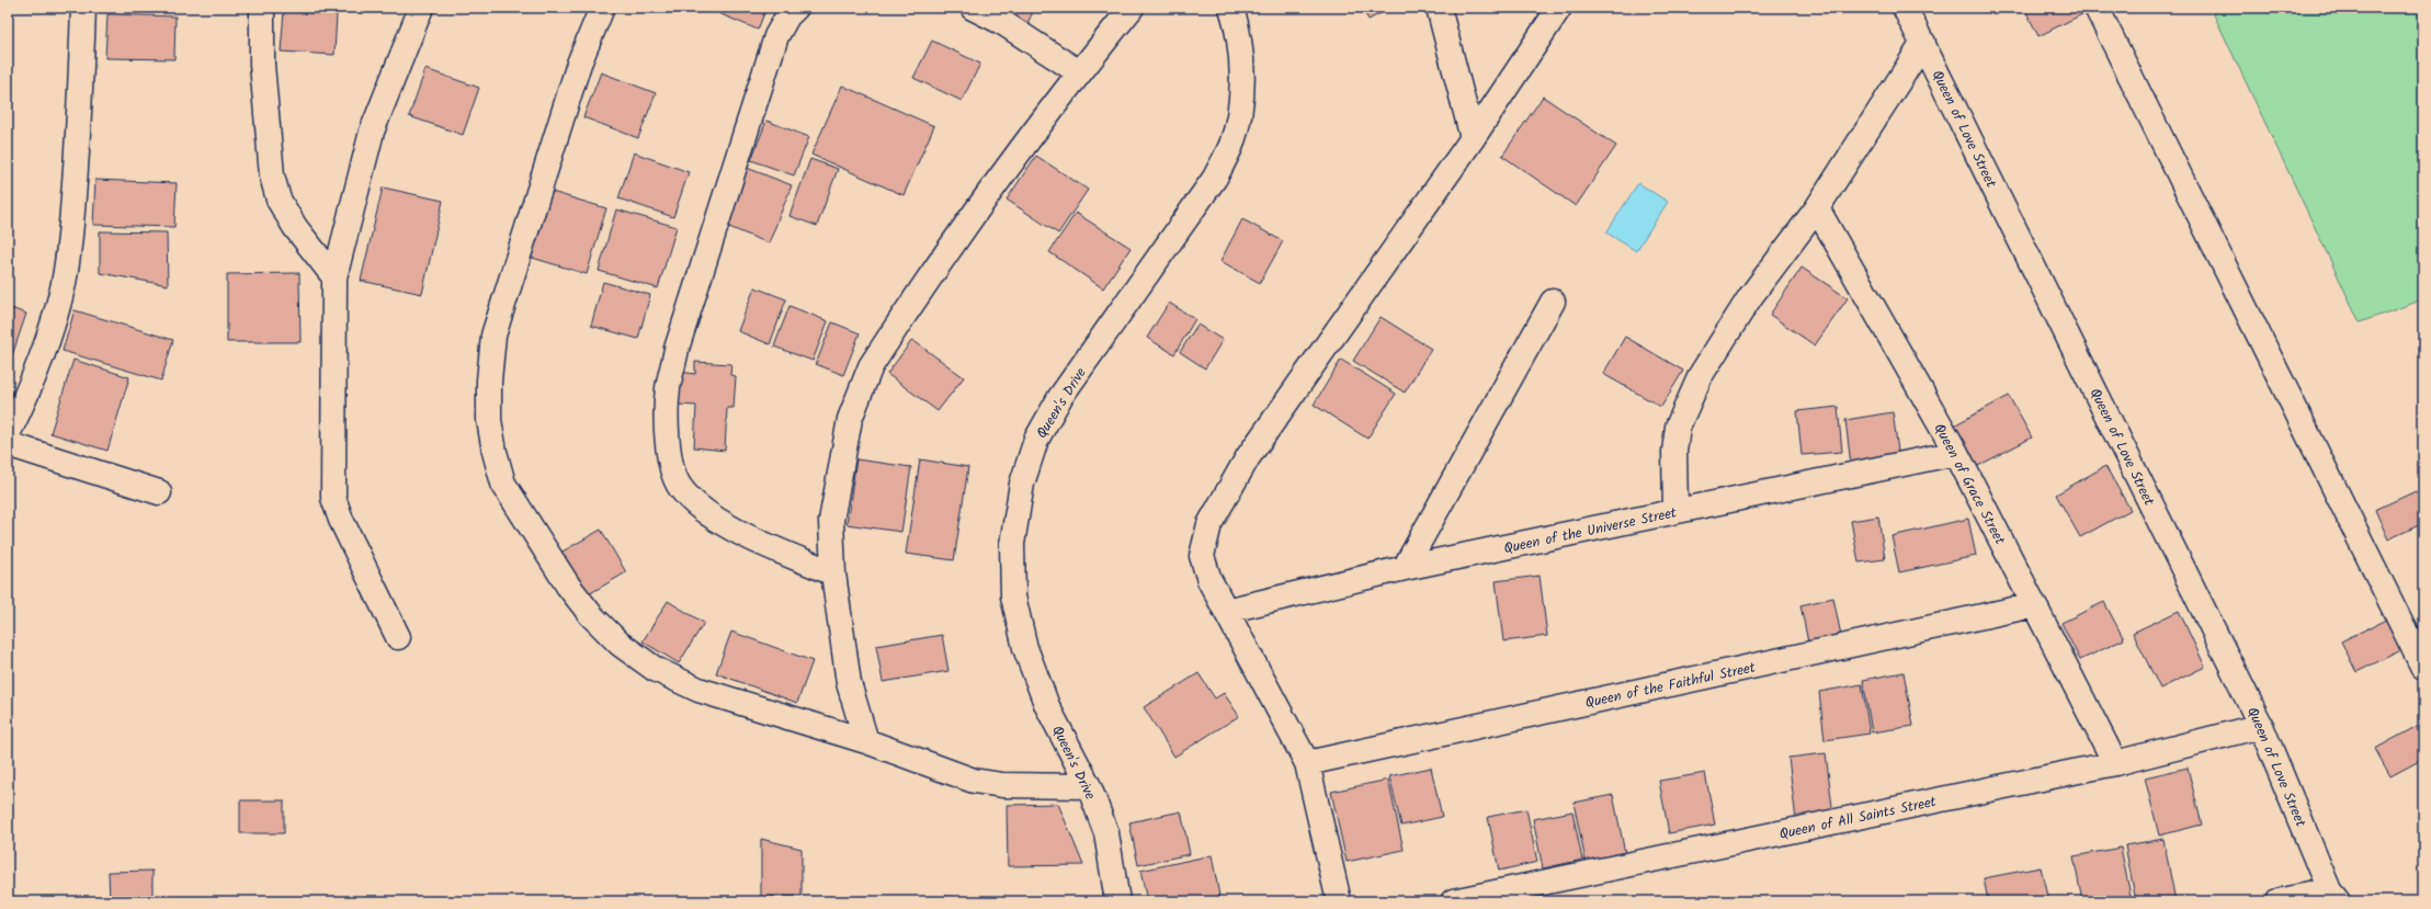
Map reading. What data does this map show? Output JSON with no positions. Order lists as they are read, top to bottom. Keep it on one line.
{"streets":{"street":["Queen of Love Street","Queen's Drive","Queen of Grace Street","Queen of the Universe Street","Queen of the Faithful Street","Queen of All Saints Street"]},"crossings":[["Queen of Love Street","Queen of All Saints Street"],["Queen of Grace Street","Queen of the Universe Street"],["Queen of Grace Street","Queen of the Faithful Street"],["Queen of Grace Street","Queen of All Saints Street"]]}
